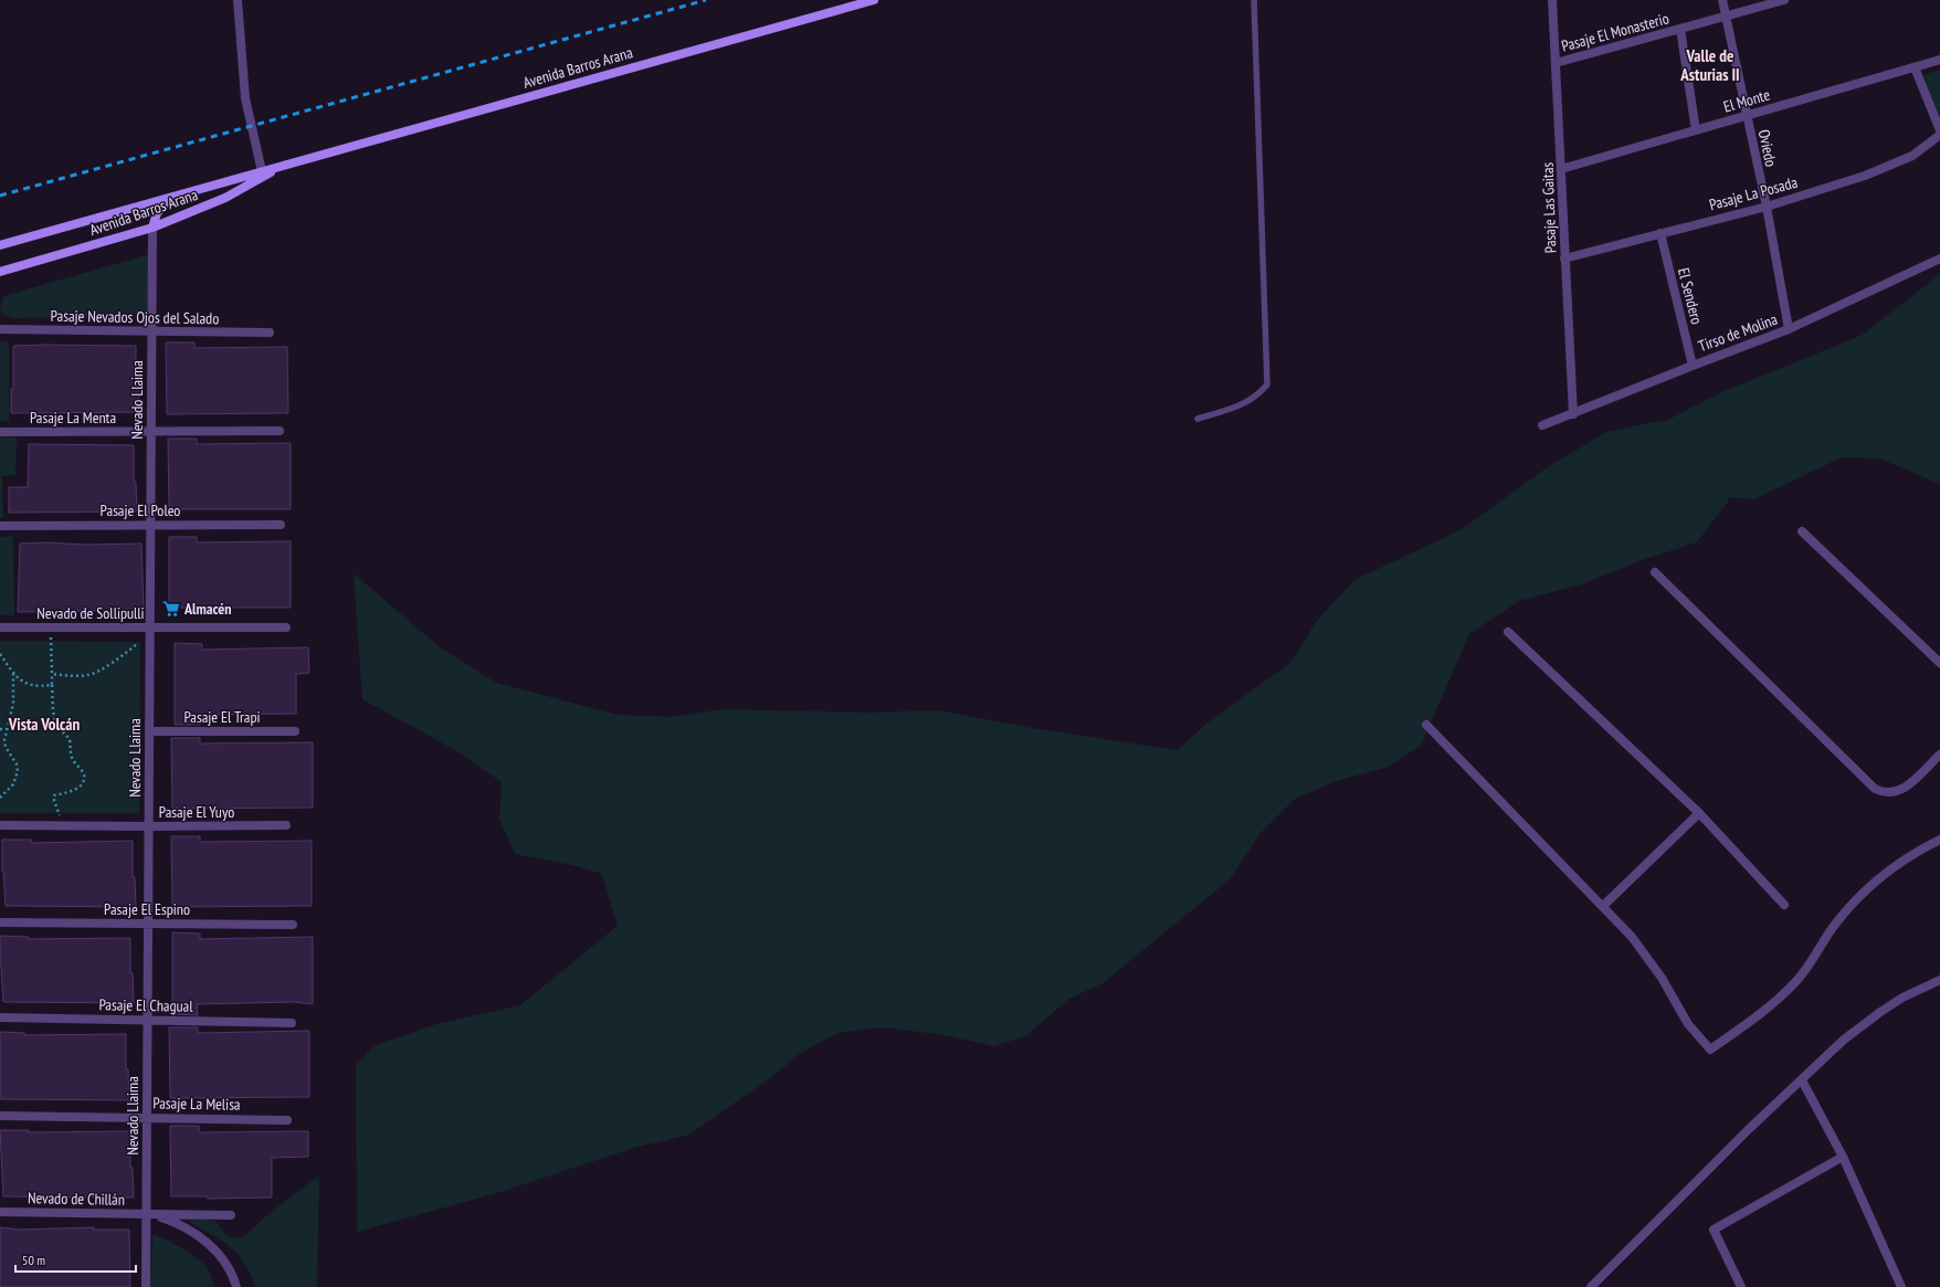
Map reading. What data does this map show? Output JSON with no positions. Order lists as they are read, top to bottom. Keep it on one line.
{"streets":{"main road":["Avenida Barros Arana"],"street":["Pasaje El Monasterio","El Monte","Oviedo","Pasaje La Posada","Pasaje Las Gaitas","El Sendero","Pasaje Nevados Ojos del Salado","Tirso de Molina","Nevado Llaima","Pasaje La Menta","Pasaje El Poleo","Nevado de Sollipulli","Pasaje El Trapi","Pasaje El Yuyo","Pasaje El Espino","Pasaje El Chagual","Pasaje La Melisa","Nevado de Chillán"]},"crossings":[["Pasaje El Monasterio","Oviedo"],["Pasaje El Monasterio","Pasaje Las Gaitas"],["Avenida Barros Arana","Nevado Llaima"],["El Monte","Oviedo"],["El Monte","Pasaje Las Gaitas"],["Oviedo","Pasaje La Posada"],["Oviedo","Tirso de Molina"],["Pasaje La Posada","Pasaje Las Gaitas"],["Pasaje La Posada","El Sendero"],["Pasaje Las Gaitas","Tirso de Molina"],["El Sendero","Tirso de Molina"],["Pasaje Nevados Ojos del Salado","Nevado Llaima"],["Nevado Llaima","Pasaje La Menta"],["Nevado Llaima","Pasaje El Poleo"],["Nevado Llaima","Nevado de Sollipulli"],["Nevado Llaima","Pasaje El Trapi"],["Nevado Llaima","Pasaje El Yuyo"],["Nevado Llaima","Pasaje El Espino"],["Nevado Llaima","Pasaje El Chagual"],["Nevado Llaima","Pasaje La Melisa"],["Nevado Llaima","Nevado de Chillán"]],"districts":["Valle de Asturias II","Vista Volcán"],"places":{"supermarket":["Almacén"]},"scale_bar":"50 m"}
